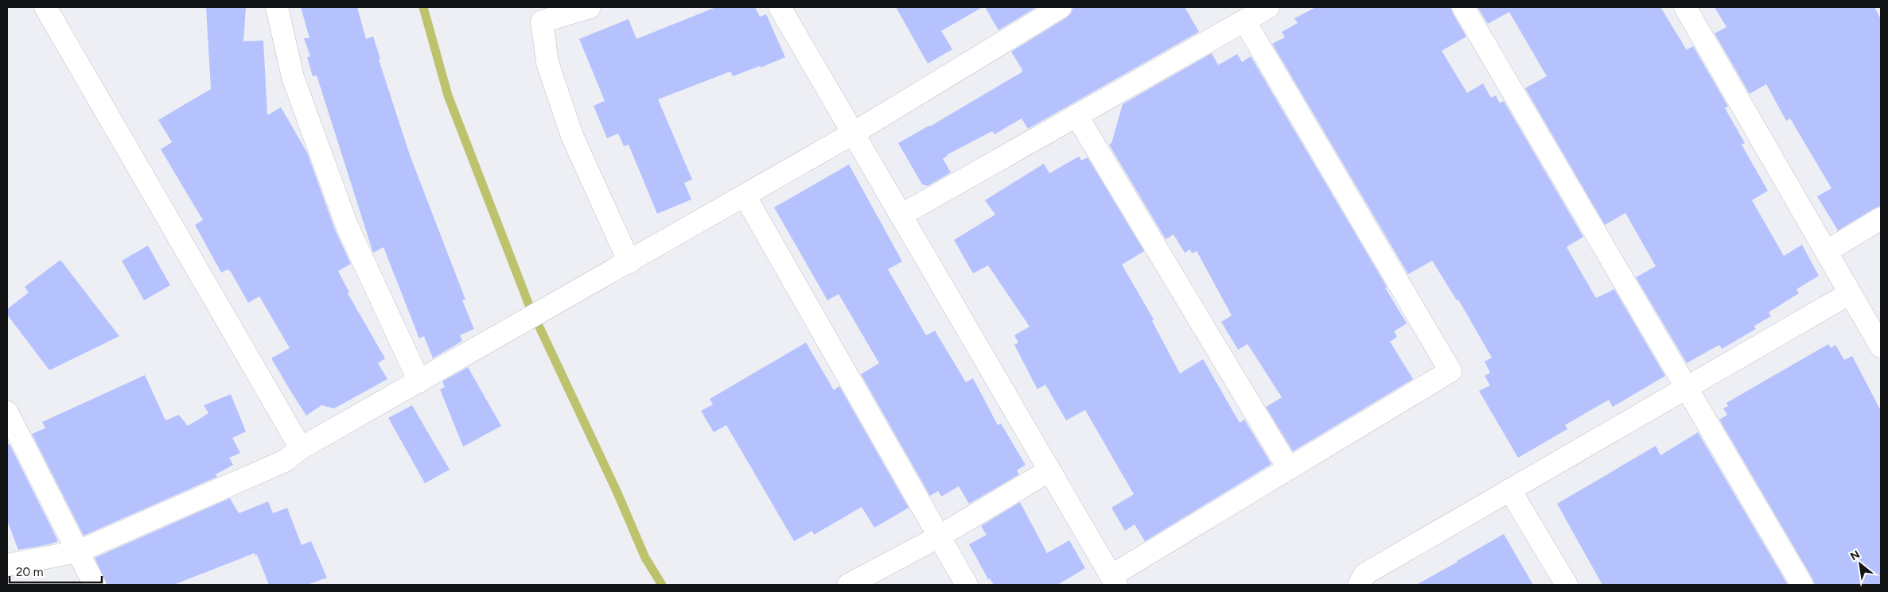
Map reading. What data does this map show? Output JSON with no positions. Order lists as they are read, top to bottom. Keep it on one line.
{"scale_bar":"20 m","north":"top left"}
